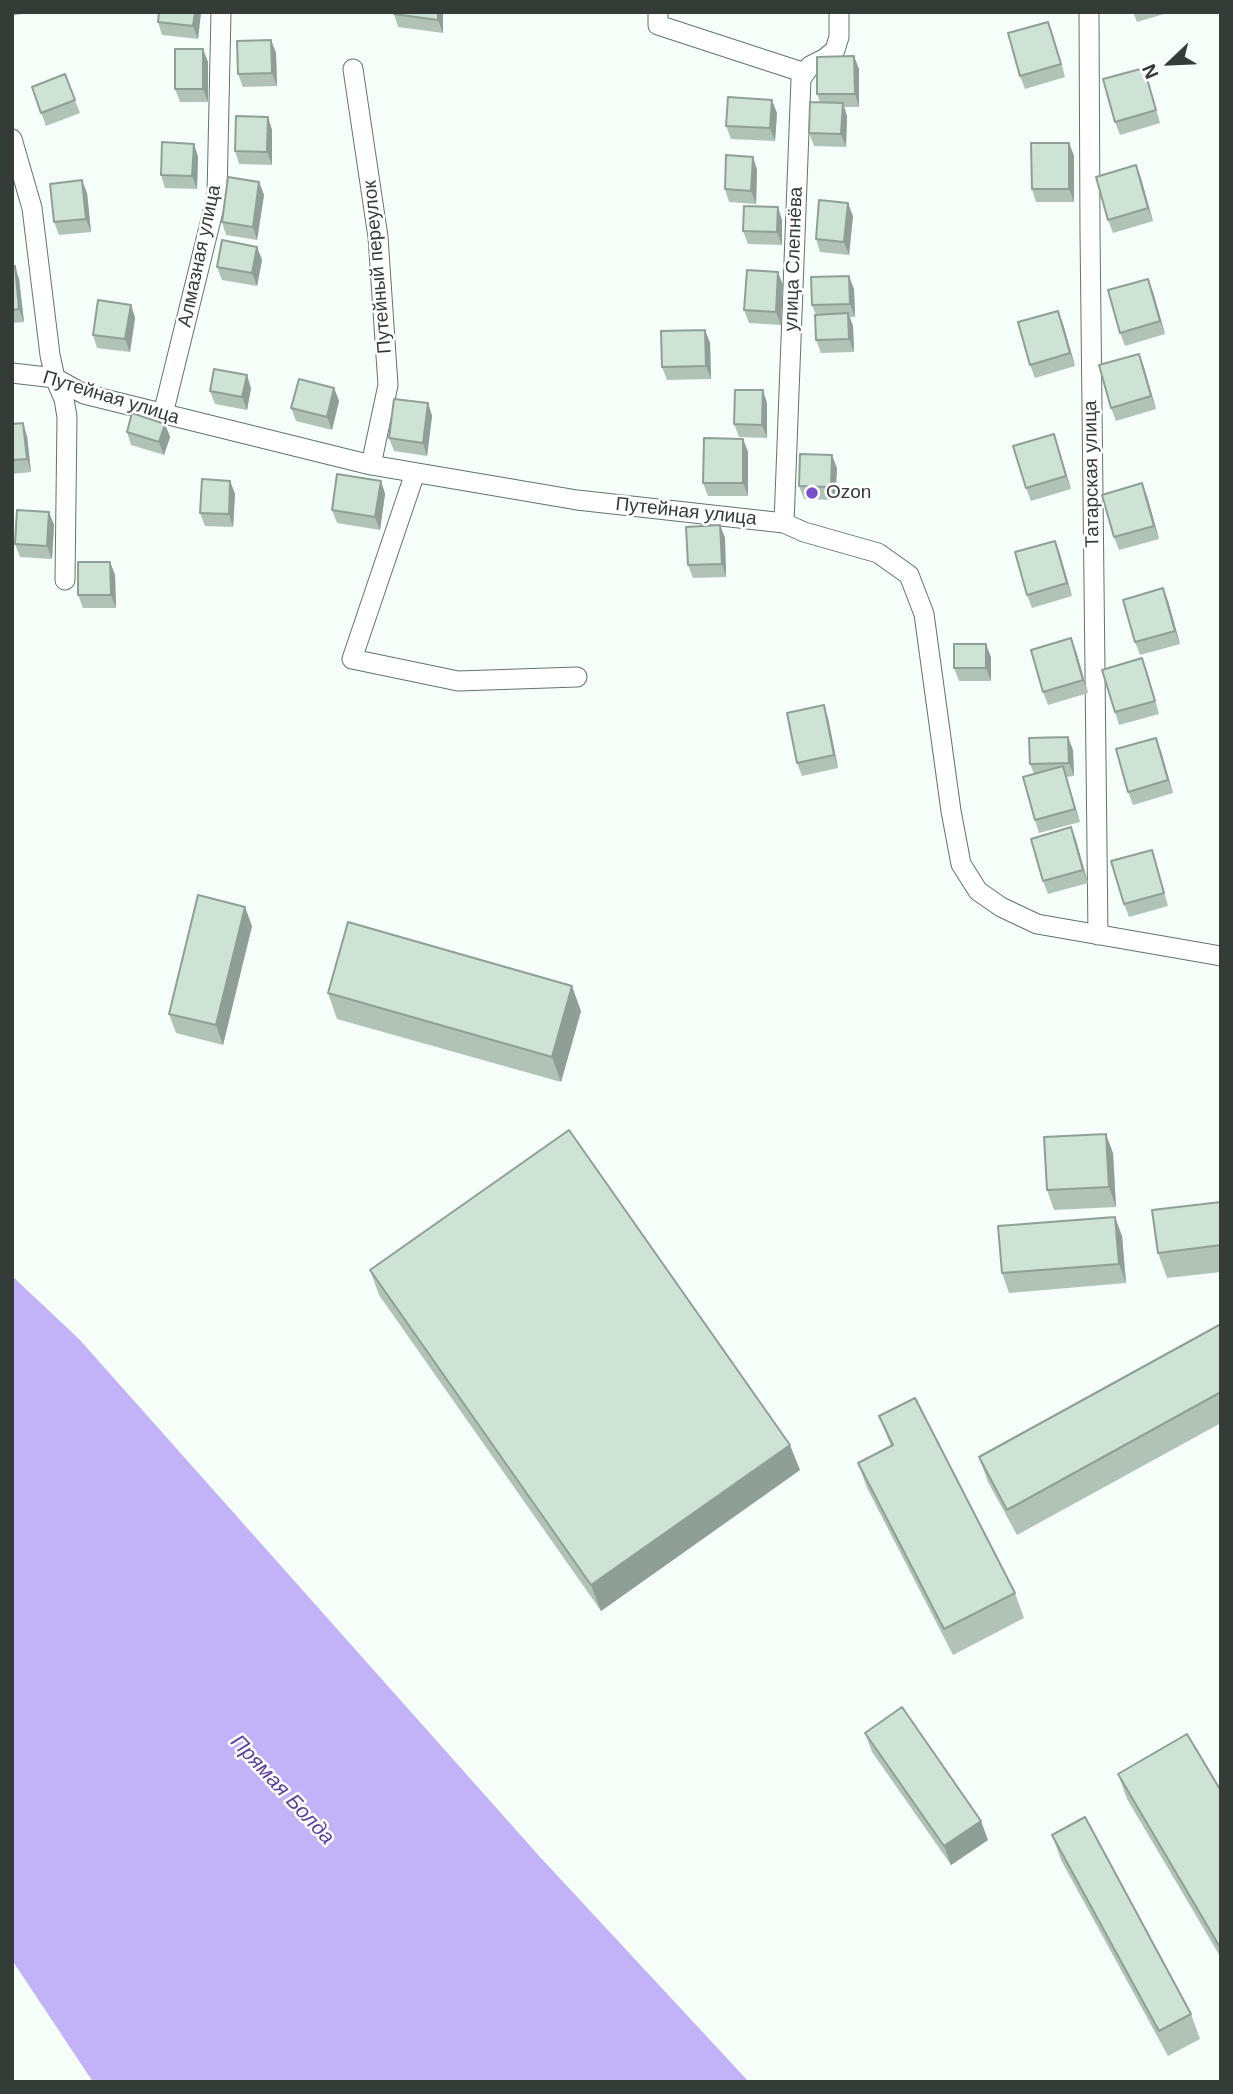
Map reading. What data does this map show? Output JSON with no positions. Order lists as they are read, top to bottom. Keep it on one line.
{"streets":{"street":["Алмазная улица","улица Слепнёва","Путейный переулок","Путейная улица","Татарская улица"]},"crossings":[["Алмазная улица","Путейная улица"],["улица Слепнёва","Путейная улица"],["Путейный переулок","Путейная улица"],["Путейная улица","Татарская улица"]],"water":["Прямая Болда"],"places":["Ozon"],"north":"bottom left"}
